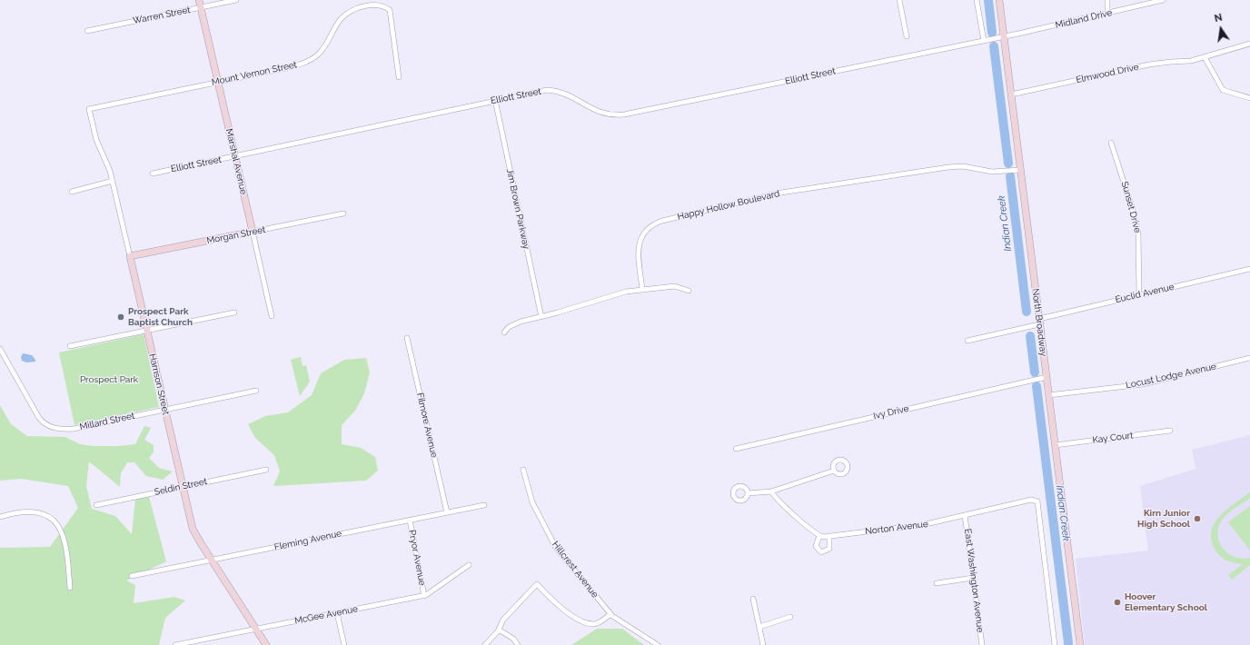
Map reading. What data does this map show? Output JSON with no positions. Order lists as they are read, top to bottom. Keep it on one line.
{"streets":{"street":["Warren Street","Midland Drive","Mount Vernon Street","Elmwood Drive","Elliott Street","Marshal Avenue","Happy Hollow Boulevard","Sunset Drive","Jim Brown Parkway","Morgan Street","Euclid Avenue","North Broadway","Locust Lodge Avenue","Harrison Street","Ivy Drive","Millard Street","Filmore Avenue","Kay Court","Seldin Street","Norton Avenue","Fleming Avenue","Pryor Avenue","Hillcrest Avenue","East Washington Avenue","McGee Avenue"]},"crossings":[["Warren Street","Marshal Avenue"],["Midland Drive","Elliott Street"],["Midland Drive","North Broadway"],["Mount Vernon Street","Marshal Avenue"],["Mount Vernon Street","Harrison Street"],["Elmwood Drive","North Broadway"],["Elliott Street","Marshal Avenue"],["Elliott Street","Jim Brown Parkway"],["Elliott Street","North Broadway"],["Marshal Avenue","Morgan Street"],["Happy Hollow Boulevard","North Broadway"],["Sunset Drive","Euclid Avenue"],["Morgan Street","Harrison Street"],["Euclid Avenue","North Broadway"],["North Broadway","Locust Lodge Avenue"],["North Broadway","Ivy Drive"],["North Broadway","Kay Court"],["Harrison Street","Millard Street"],["Harrison Street","Seldin Street"],["Harrison Street","Fleming Avenue"],["Harrison Street","McGee Avenue"],["Filmore Avenue","Fleming Avenue"],["Norton Avenue","East Washington Avenue"],["Fleming Avenue","Pryor Avenue"],["Pryor Avenue","McGee Avenue"]],"water":["Indian Creek"],"parks":["Prospect Park"],"places":["Prospect Park Baptist Church","Kirn Junior High School","Hoover Elementary School"],"north":"top"}
